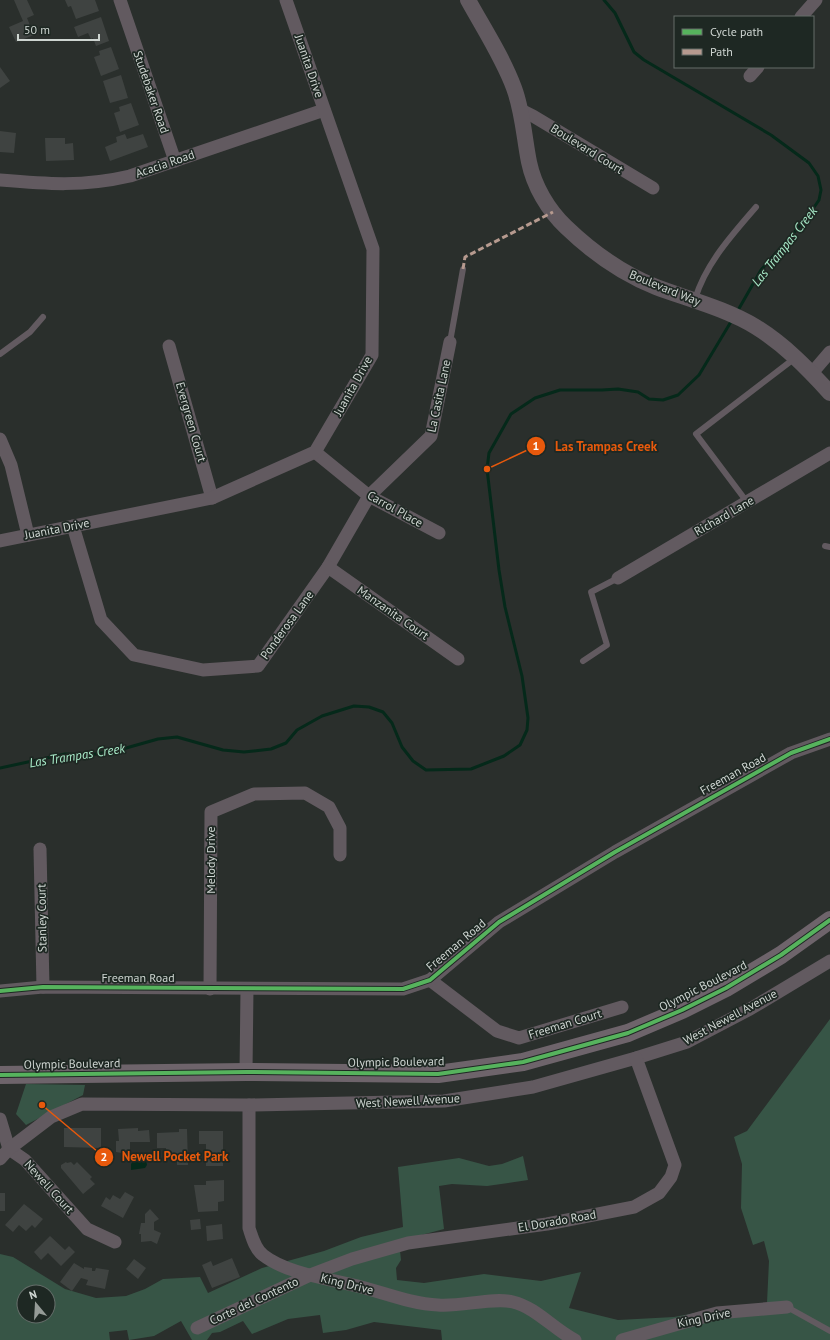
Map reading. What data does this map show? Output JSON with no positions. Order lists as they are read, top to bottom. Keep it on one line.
{"streets":{"main road":["Olympic Boulevard"],"street":["Juanita Drive","Studebaker Road","Boulevard Court","Acacia Road","Boulevard Way","La Casita Lane","Evergreen Court","Carrol Place","Richard Lane","Manzanita Court","Ponderosa Lane","Freeman Road","Melody Drive","Stanley Court","West Newell Avenue","Freeman Court","Newell Court","El Dorado Road","King Drive","Corte del Contento"]},"crossings":[["Juanita Drive","Acacia Road"],["Juanita Drive","Evergreen Court"],["Juanita Drive","Carrol Place"],["Juanita Drive","Ponderosa Lane"],["Studebaker Road","Acacia Road"],["Boulevard Court","Boulevard Way"],["La Casita Lane","Carrol Place"],["La Casita Lane","Ponderosa Lane"],["Carrol Place","Ponderosa Lane"],["Manzanita Court","Ponderosa Lane"],["Freeman Road","Melody Drive"],["Freeman Road","Stanley Court"],["Freeman Road","Freeman Court"],["West Newell Avenue","Newell Court"],["West Newell Avenue","El Dorado Road"],["West Newell Avenue","King Drive"],["El Dorado Road","King Drive"],["El Dorado Road","Corte del Contento"],["King Drive","Corte del Contento"]],"water":["Las Trampas Creek"],"places":["Las Trampas Creek","Newell Pocket Park"],"legend":["Cycle path","Path"],"scale_bar":"50 m","north":"top"}
